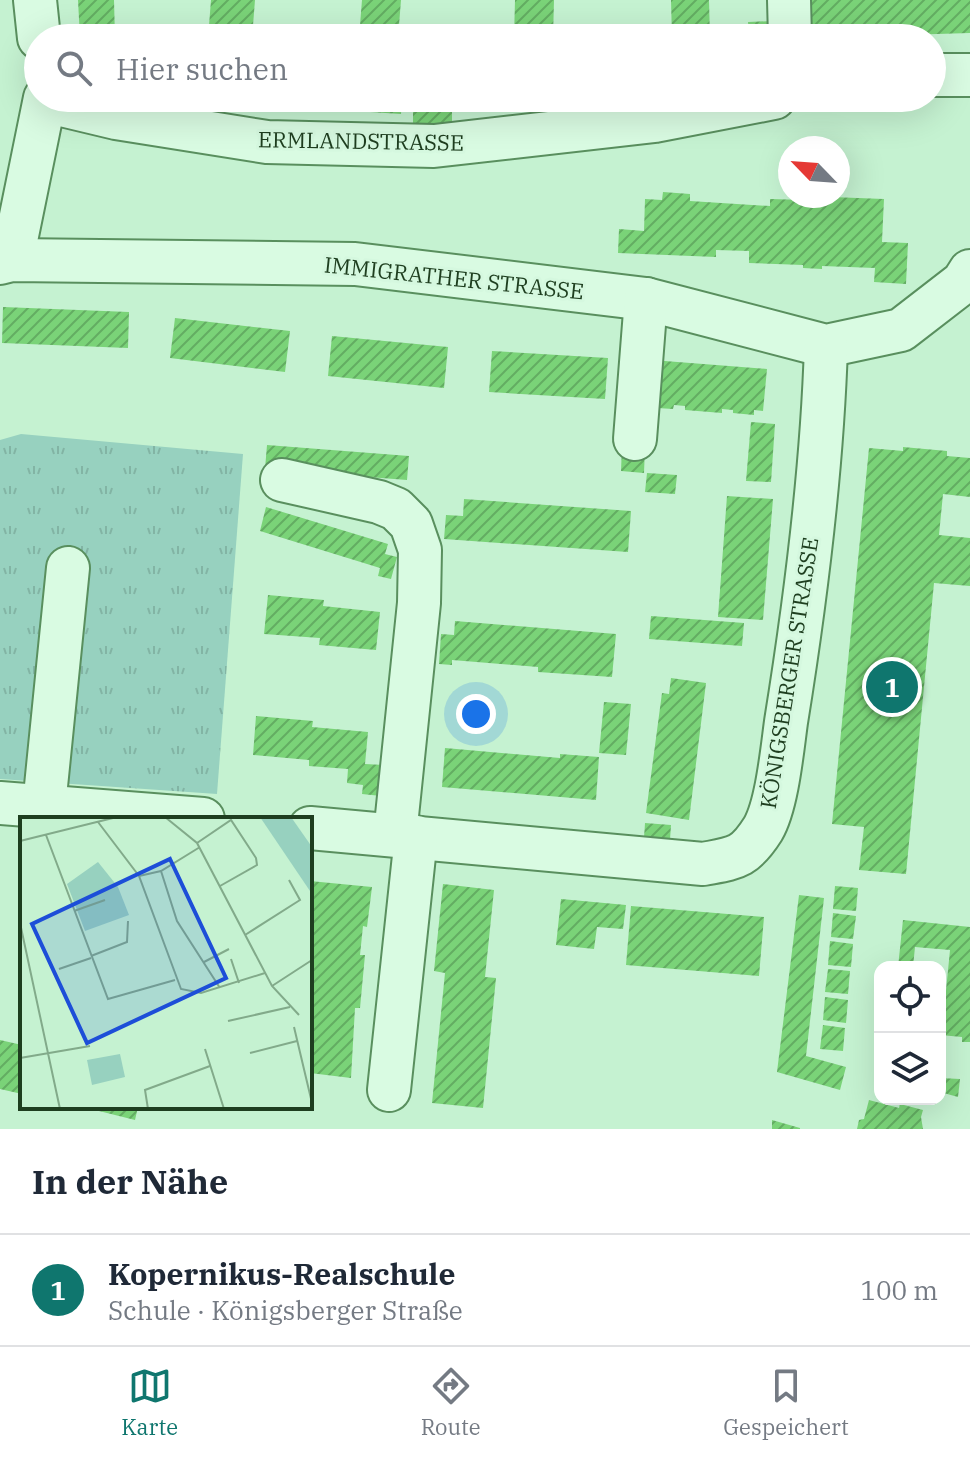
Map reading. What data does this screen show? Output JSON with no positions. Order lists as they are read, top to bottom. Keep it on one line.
{"streets":{"street":["ERMLANDSTRASSE","IMMIGRATHER STRASSE","KÖNIGSBERGER STRASSE"]},"crossings":[["IMMIGRATHER STRASSE","KÖNIGSBERGER STRASSE"]],"north":"top left","page":{"search":"Hier suchen","pins":"1","heading":"In der Nähe","list":[{"mark":"1","name":"Kopernikus-Realschule","note":"Schule · Königsberger Straße","value":"100 m"}],"nav":["Karte","Route","Gespeichert"]}}
